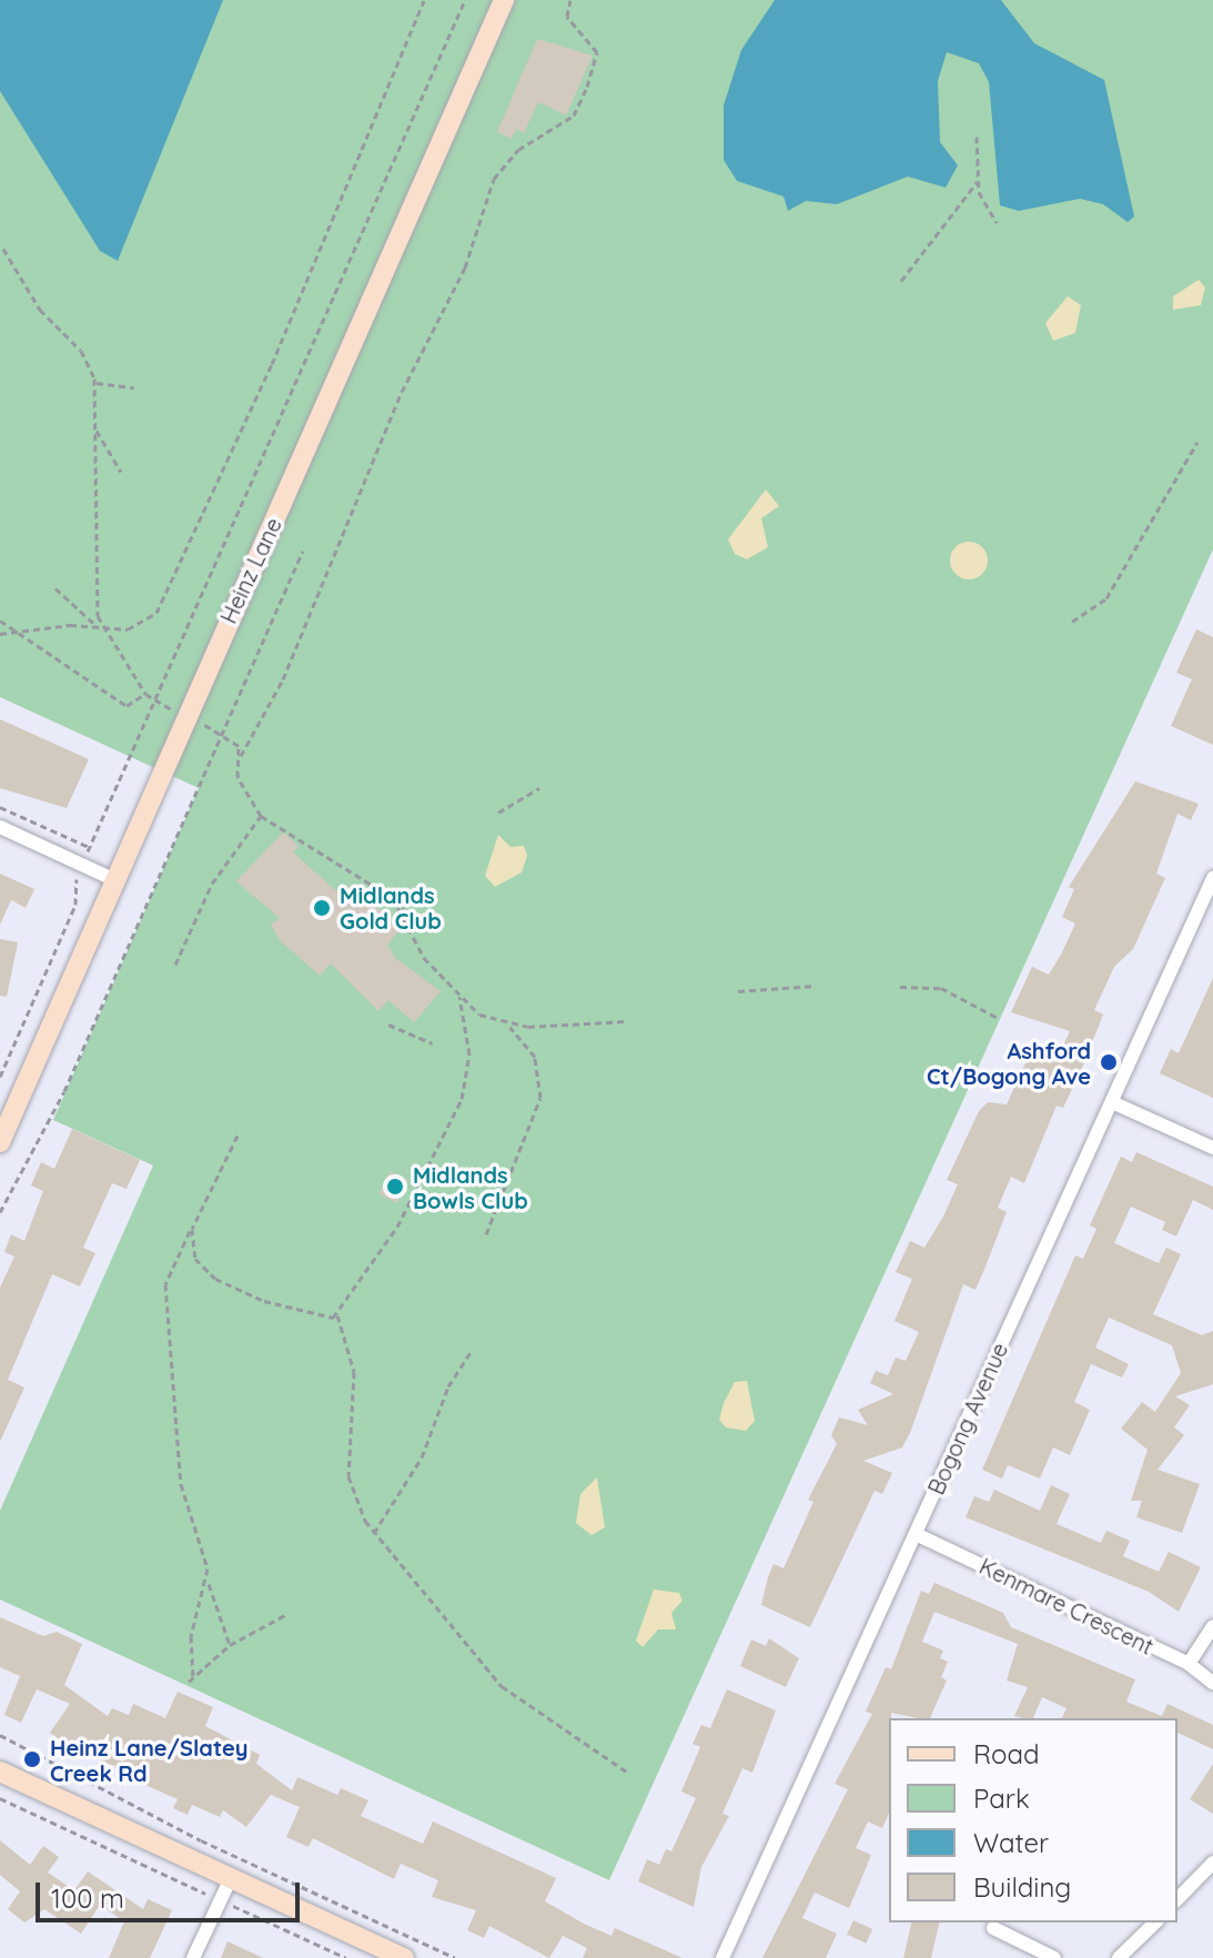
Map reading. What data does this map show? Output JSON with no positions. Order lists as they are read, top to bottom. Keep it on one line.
{"streets":{"street":["Heinz Lane","Bogong Avenue","Kenmare Crescent"]},"crossings":[["Bogong Avenue","Kenmare Crescent"]],"places":["Midlands Gold Club","Ashford Ct/Bogong Ave","Midlands Bowls Club","Heinz Lane/Slatey Creek Rd"],"legend":["Road","Park","Water","Building"],"scale_bar":"100 m"}
